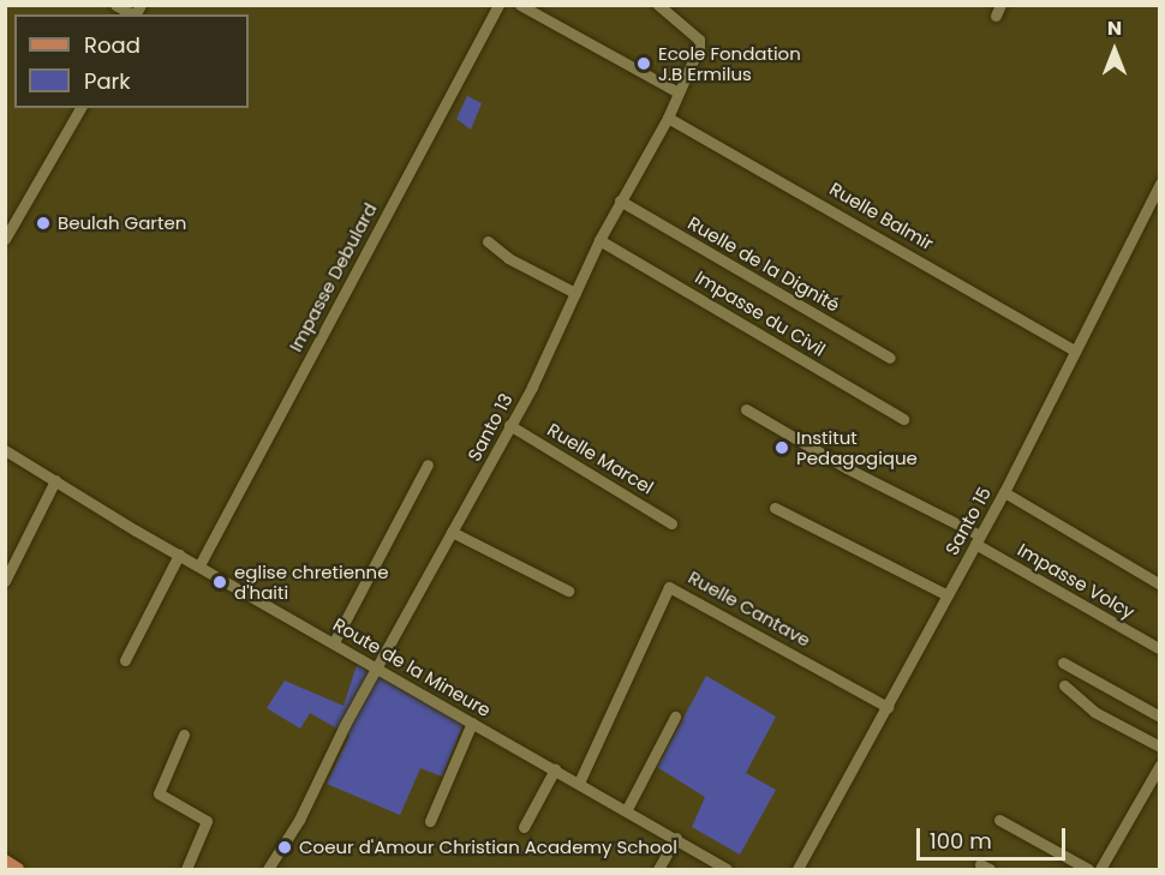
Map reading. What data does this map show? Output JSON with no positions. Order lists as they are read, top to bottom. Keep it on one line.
{"streets":{"street":["Ruelle Balmir","Ruelle de la Dignité","Impasse Debulard","Impasse du Civil","Santo 13","Ruelle Marcel","Santo 15","Impasse Volcy","Ruelle Cantave","Route de la Mineure"]},"crossings":[["Ruelle Balmir","Santo 13"],["Ruelle Balmir","Santo 15"],["Ruelle de la Dignité","Santo 13"],["Impasse Debulard","Route de la Mineure"],["Impasse du Civil","Santo 13"],["Santo 13","Ruelle Marcel"],["Santo 13","Route de la Mineure"],["Santo 15","Impasse Volcy"],["Santo 15","Ruelle Cantave"],["Ruelle Cantave","Route de la Mineure"]],"places":["Ecole Fondation J.B Ermilus","Beulah Garten","Institut Pedagogique","eglise chretienne d'haiti","Coeur d'Amour Christian Academy School"],"legend":["Road","Park"],"scale_bar":"100 m","north":"top"}
